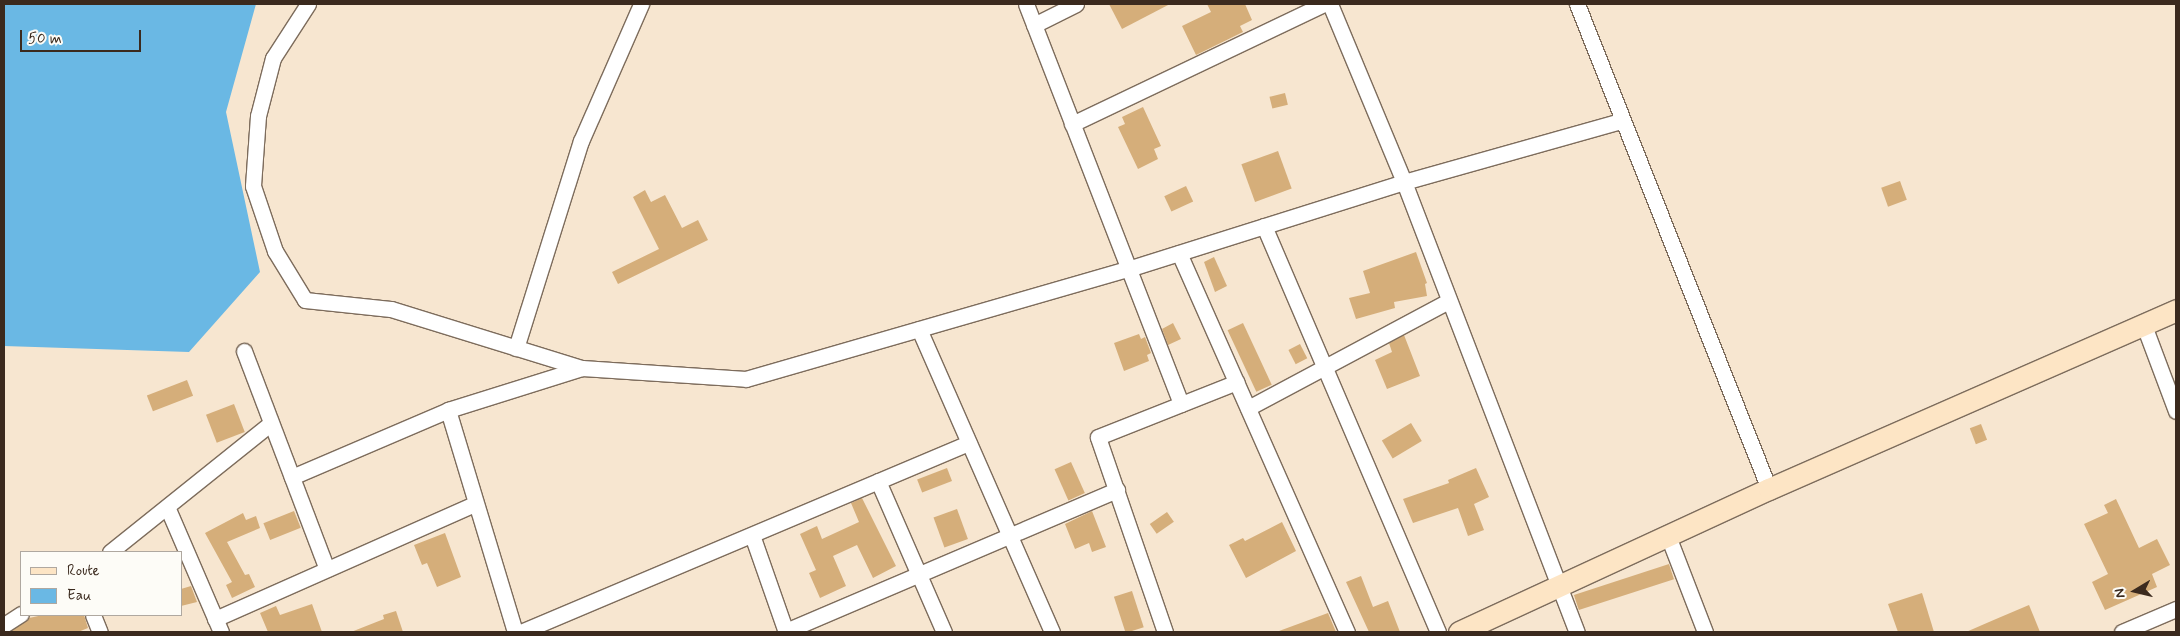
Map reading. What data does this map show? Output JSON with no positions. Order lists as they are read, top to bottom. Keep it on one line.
{"legend":["Route","Eau"],"scale_bar":"50 m","north":"left"}
